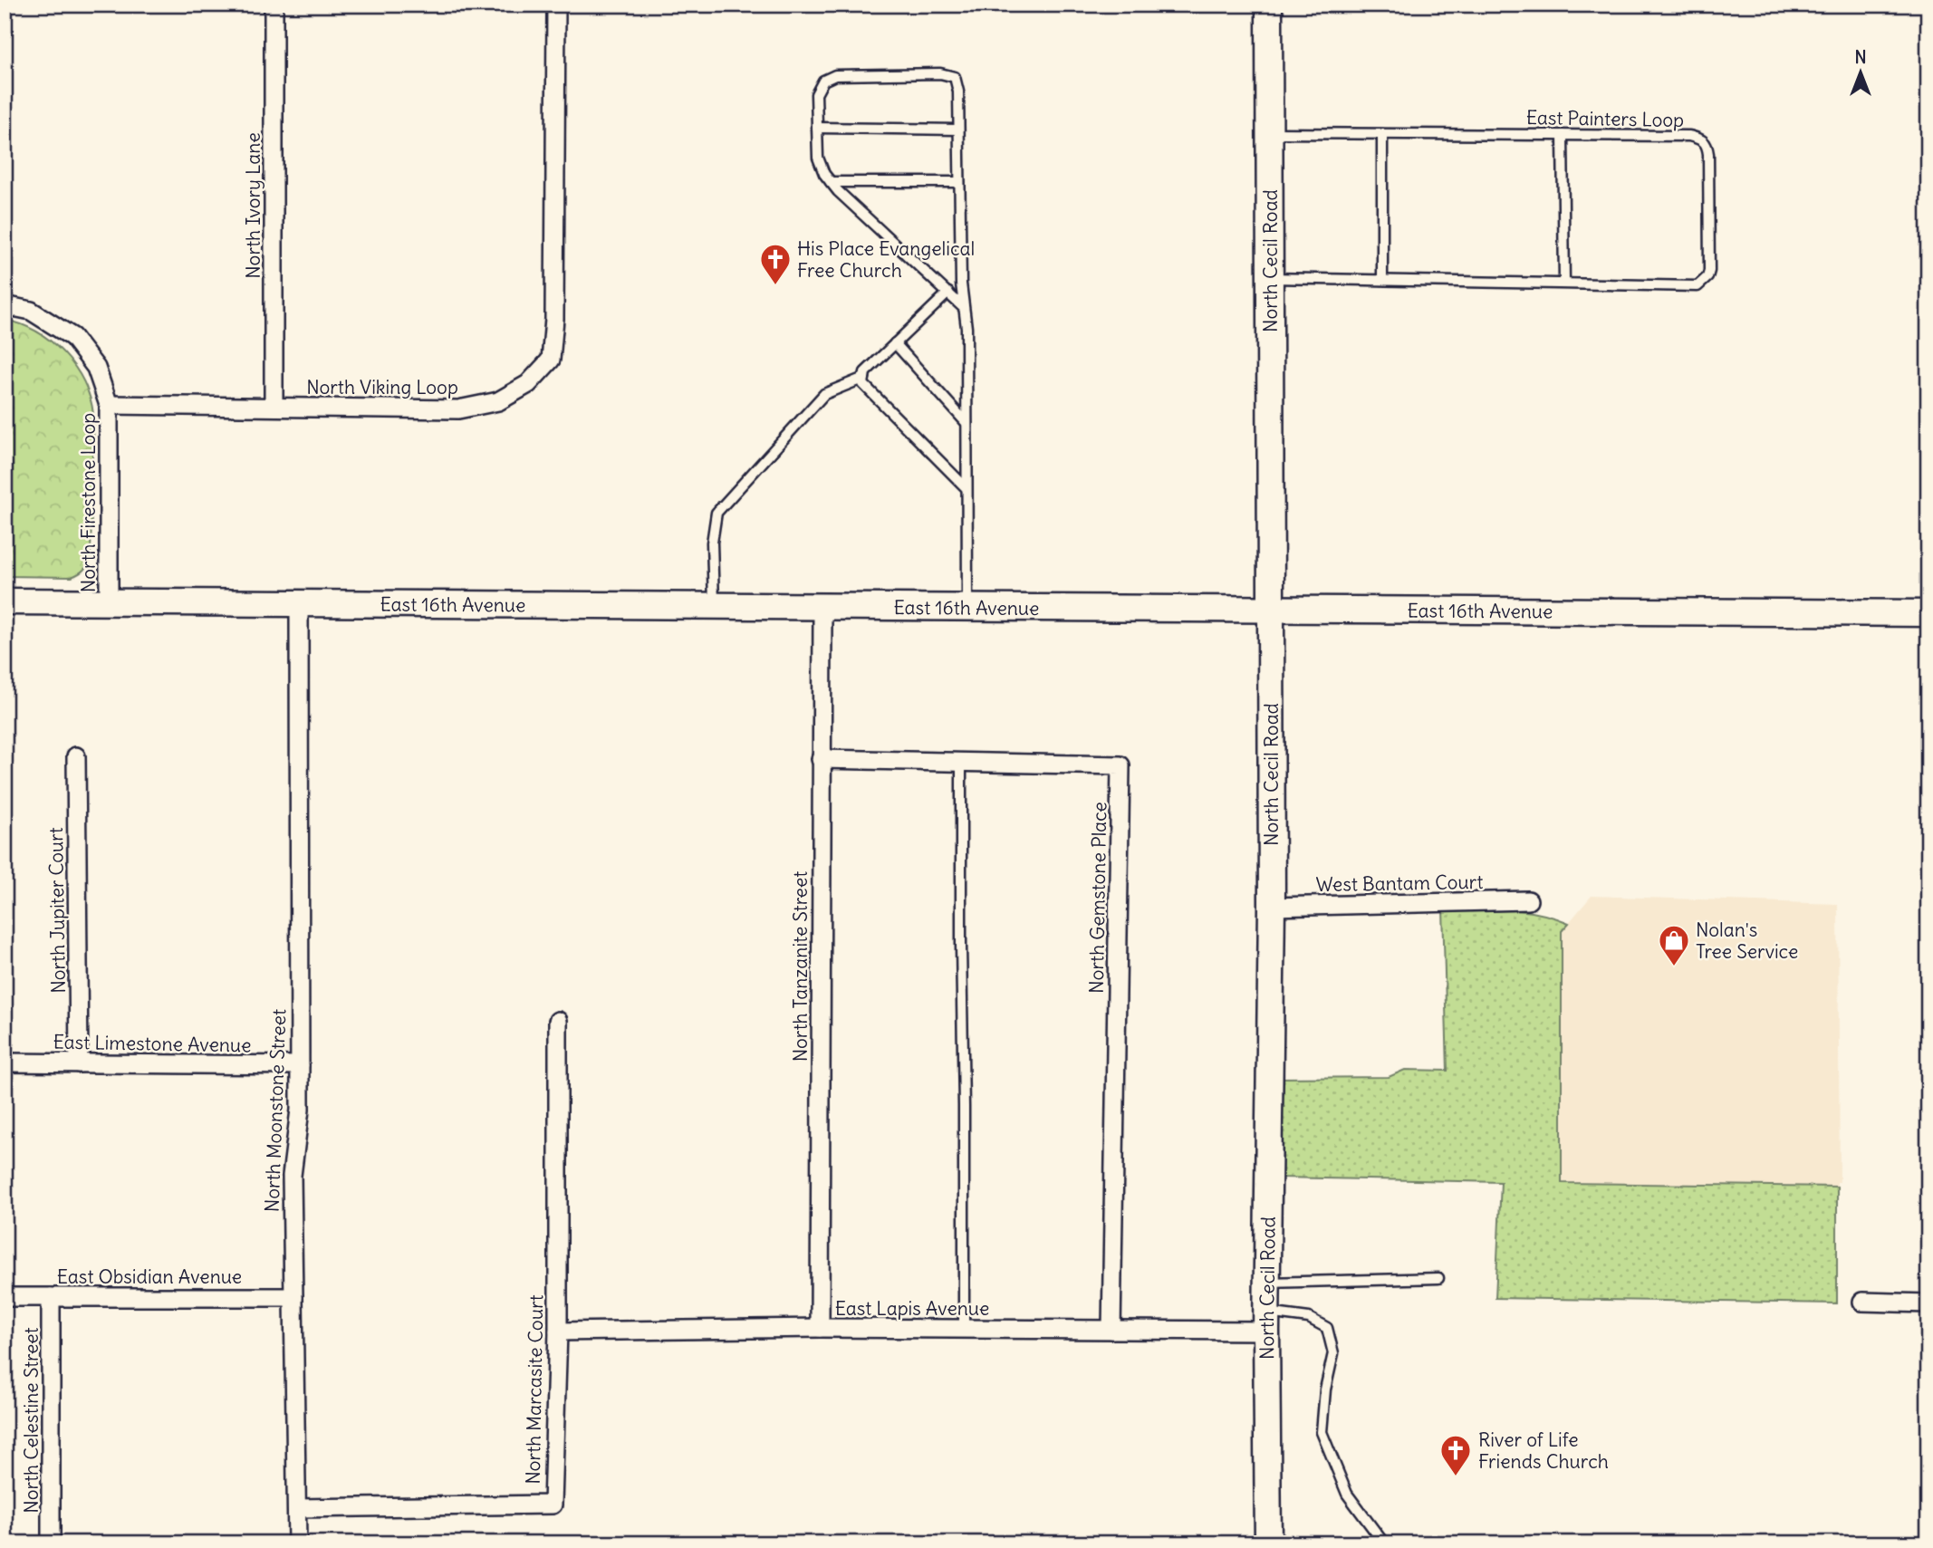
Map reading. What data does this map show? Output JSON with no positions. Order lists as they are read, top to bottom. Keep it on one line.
{"streets":{"street":["North Ivory Lane","North Cecil Road","North Viking Loop","North Firestone Loop","East 16th Avenue","West Bantam Court","North Gemstone Place","North Jupiter Court","North Tanzanite Street","East Limestone Avenue","North Moonstone Street","East Obsidian Avenue","East Lapis Avenue","North Marcasite Court","North Celestine Street"],"lane":["East Painters Loop"]},"crossings":[["East Painters Loop","North Cecil Road"],["North Ivory Lane","North Viking Loop"],["North Cecil Road","East 16th Avenue"],["North Cecil Road","West Bantam Court"],["North Cecil Road","East Lapis Avenue"],["North Viking Loop","North Firestone Loop"],["North Firestone Loop","East 16th Avenue"],["East 16th Avenue","North Tanzanite Street"],["East 16th Avenue","North Moonstone Street"],["North Gemstone Place","North Tanzanite Street"],["North Gemstone Place","East Lapis Avenue"],["North Jupiter Court","East Limestone Avenue"],["North Tanzanite Street","East Lapis Avenue"],["East Limestone Avenue","North Moonstone Street"],["North Moonstone Street","East Obsidian Avenue"],["North Moonstone Street","North Marcasite Court"],["East Obsidian Avenue","North Celestine Street"],["East Lapis Avenue","North Marcasite Court"]],"places":{"church":["His Place Evangelical Free Church","River of Life Friends Church"],"shop":["Nolan's Tree Service"]},"north":"top"}
